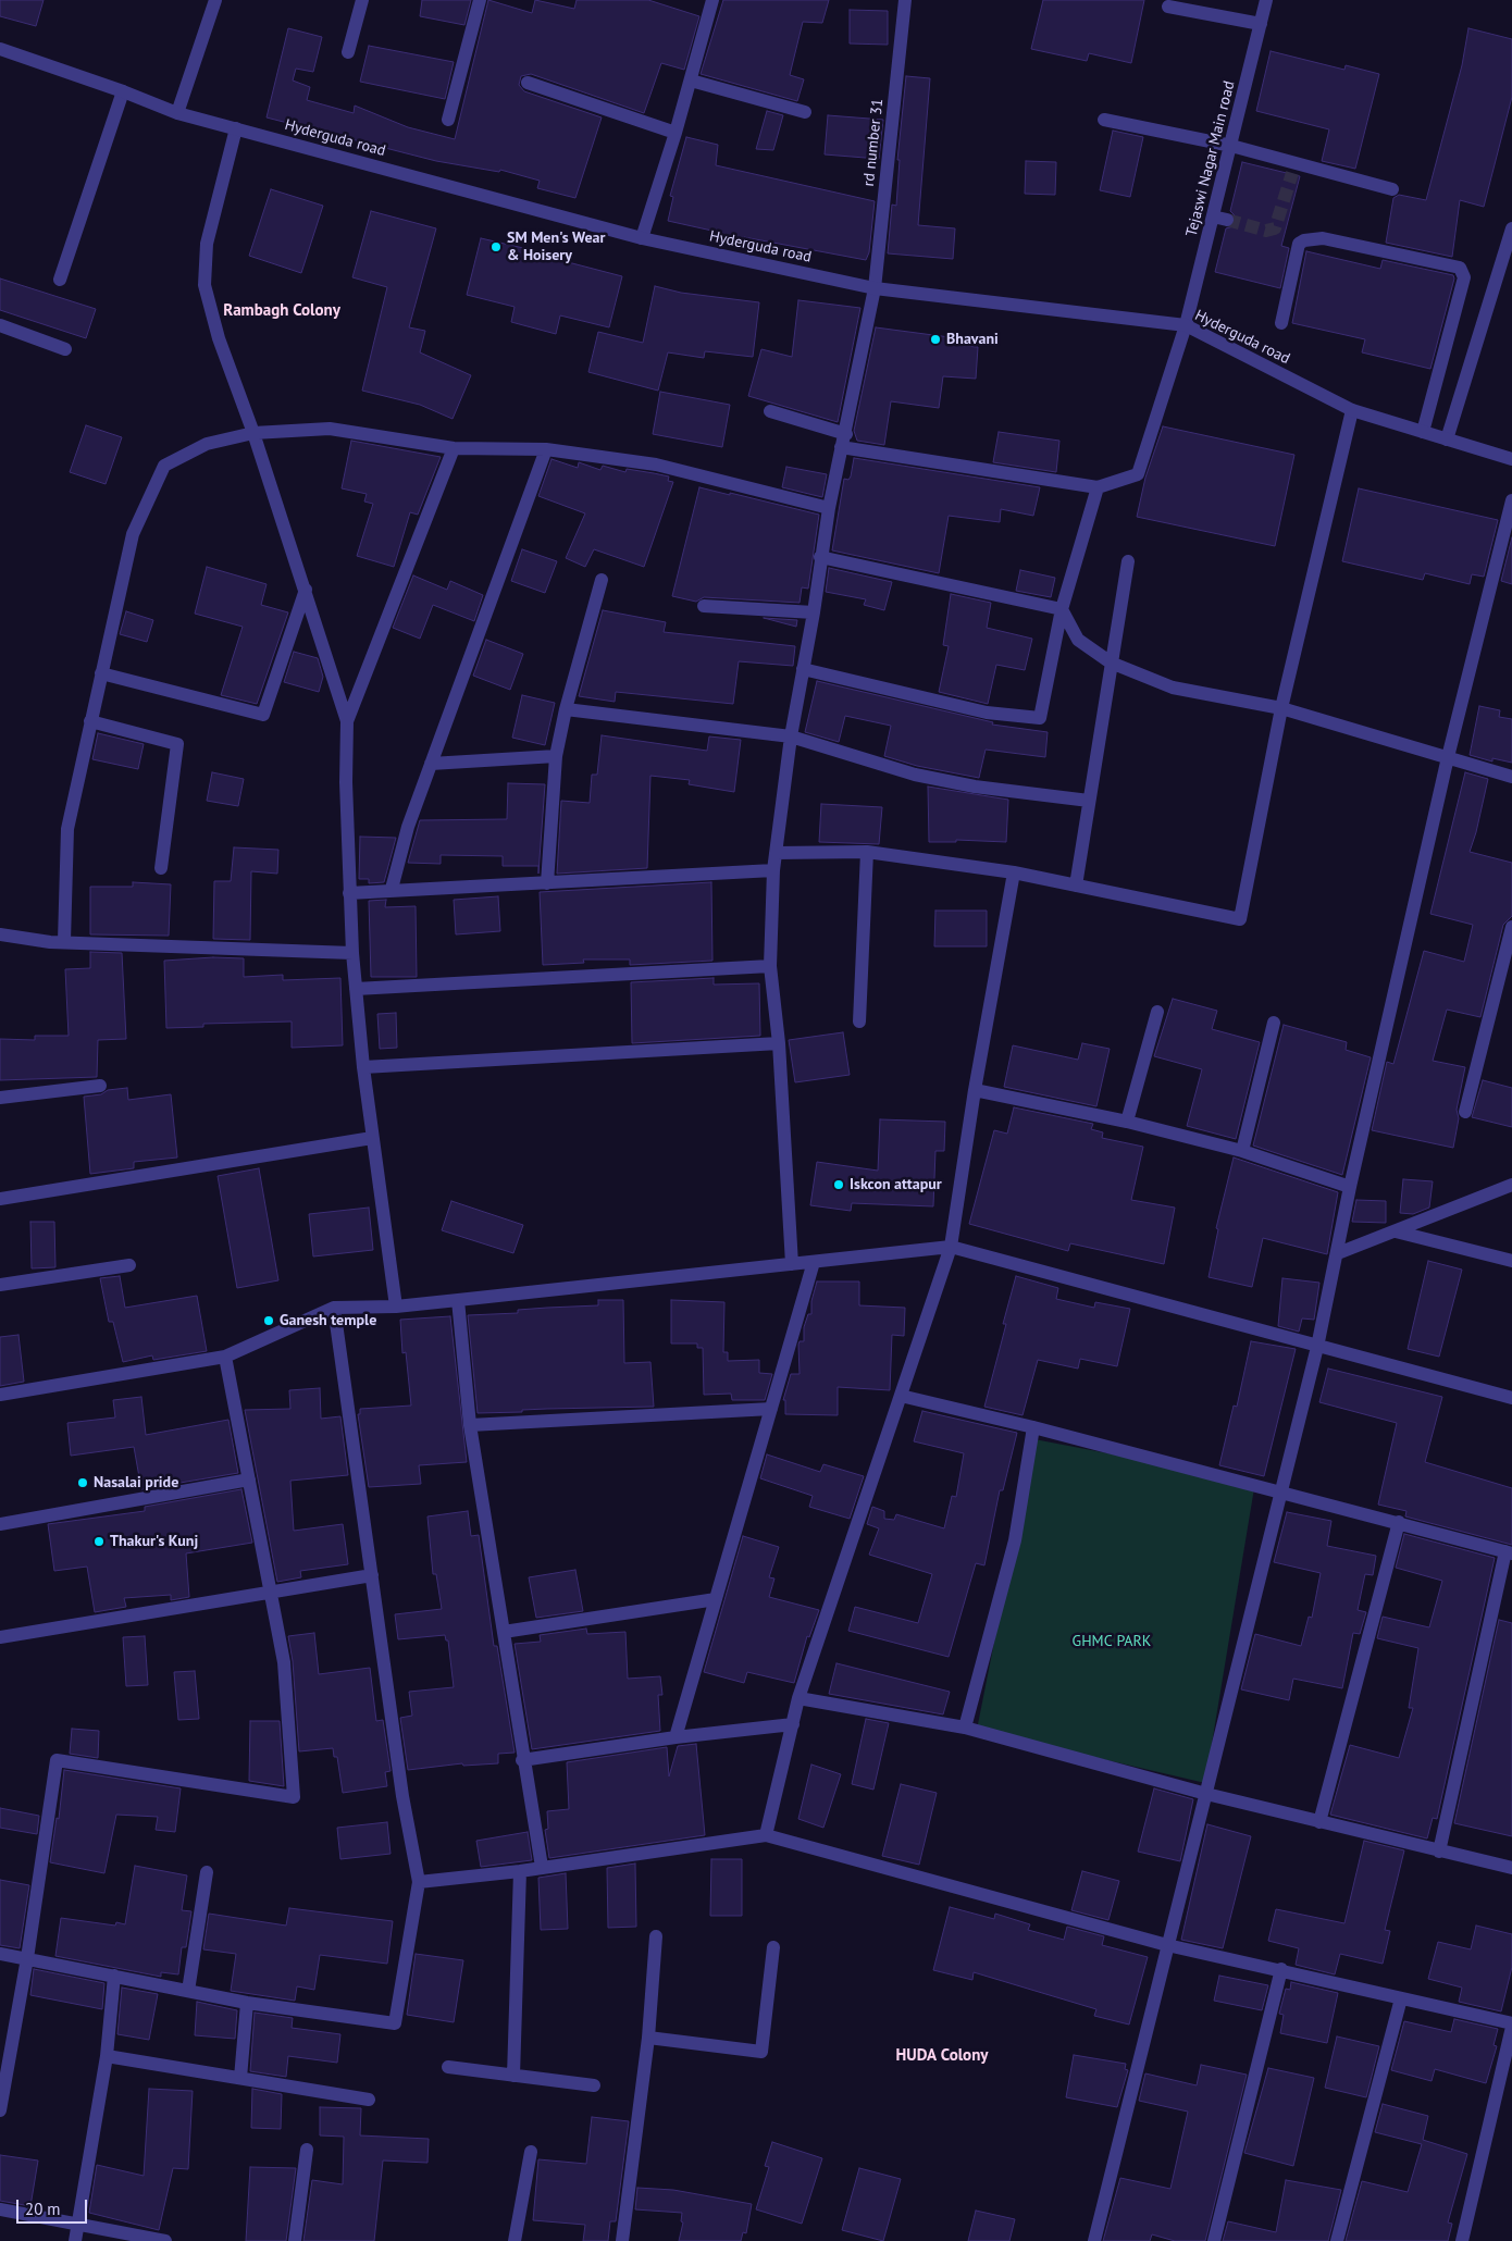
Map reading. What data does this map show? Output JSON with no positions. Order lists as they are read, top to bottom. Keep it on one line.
{"streets":{"street":["Hyderguda road","rd number 31","Tejaswi Nagar Main road"]},"crossings":[["Hyderguda road","rd number 31"],["Hyderguda road","Tejaswi Nagar Main road"]],"districts":["Rambagh Colony","HUDA Colony"],"parks":["GHMC PARK"],"places":["SM Men's Wear & Hoisery","Bhavani","Iskcon attapur","Ganesh temple","Nasalai pride","Thakur's Kunj"],"scale_bar":"20 m"}
